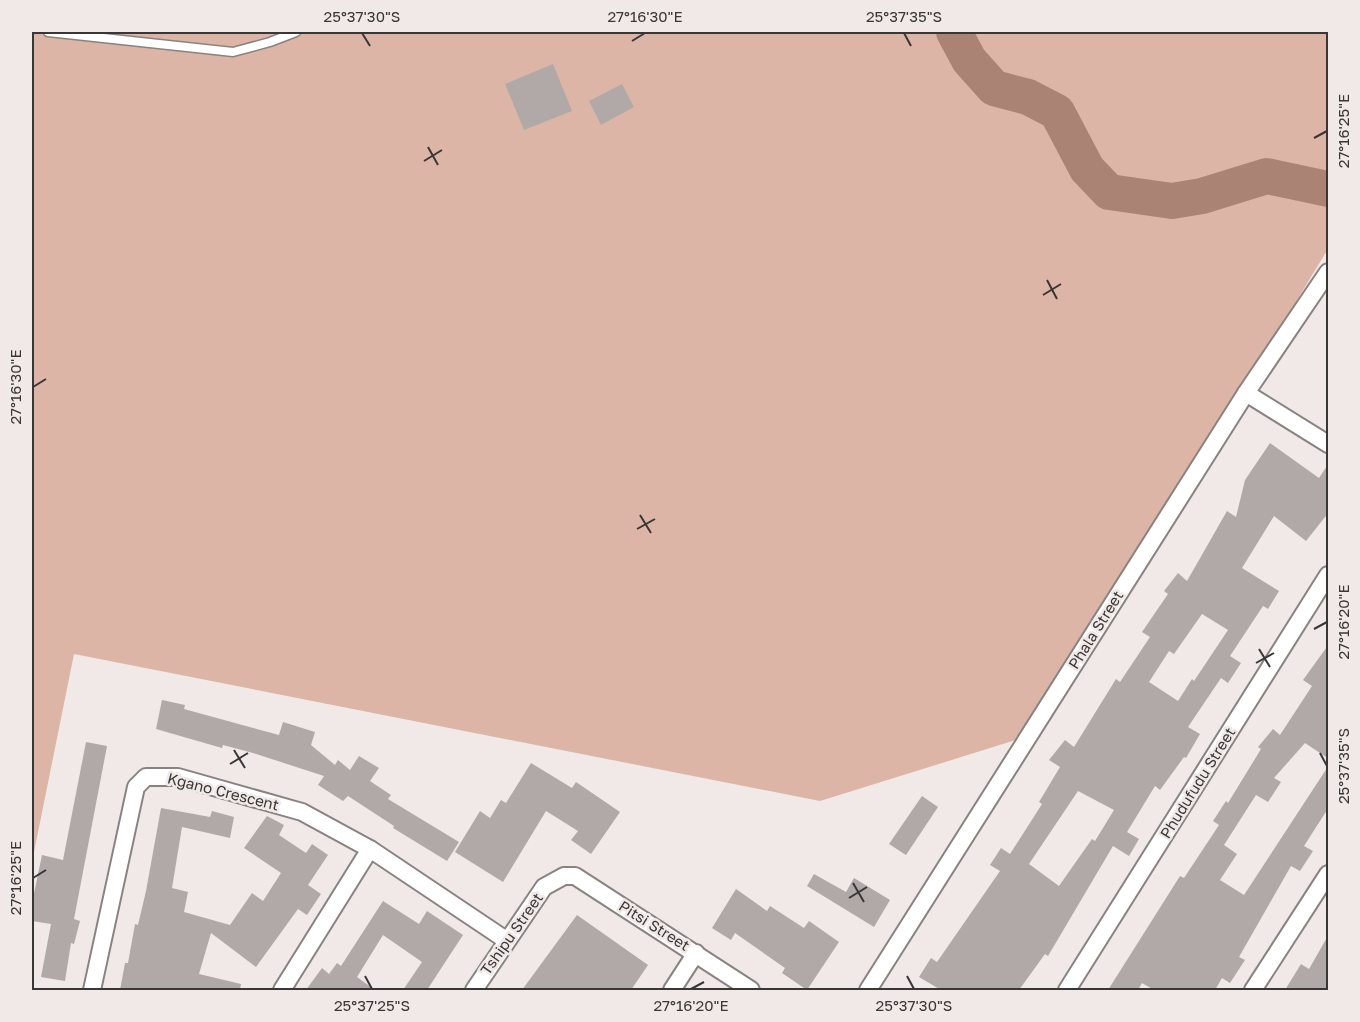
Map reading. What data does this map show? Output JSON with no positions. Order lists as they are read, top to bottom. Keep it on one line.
{"streets":{"street":["Phala Street","Phudufudu Street","Kgano Crescent","Pitsi Street","Tshipu Street"]},"crossings":[["Kgano Crescent","Tshipu Street"],["Pitsi Street","Tshipu Street"]],"coordinates":["25°37'30\"S","27°16'30\"E","25°37'35\"S","27°16'25\"E","27°16'20\"E","25°37'25\"S"]}
